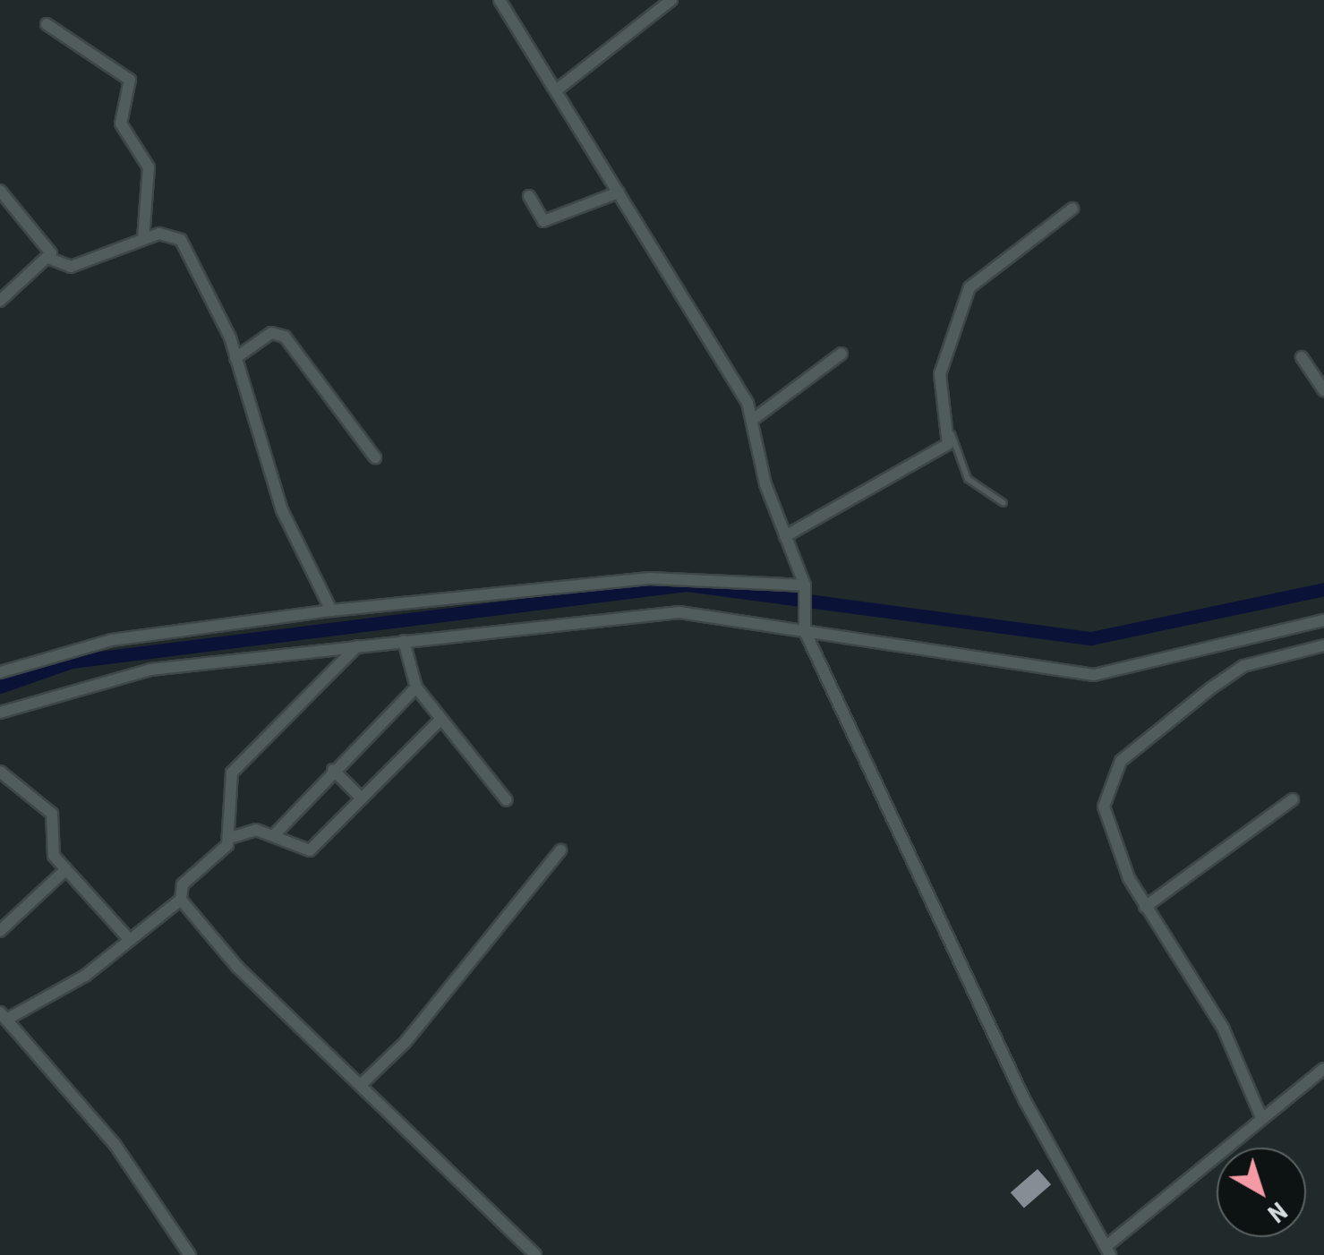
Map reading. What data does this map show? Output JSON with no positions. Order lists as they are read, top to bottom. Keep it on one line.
{"north":"bottom right"}
